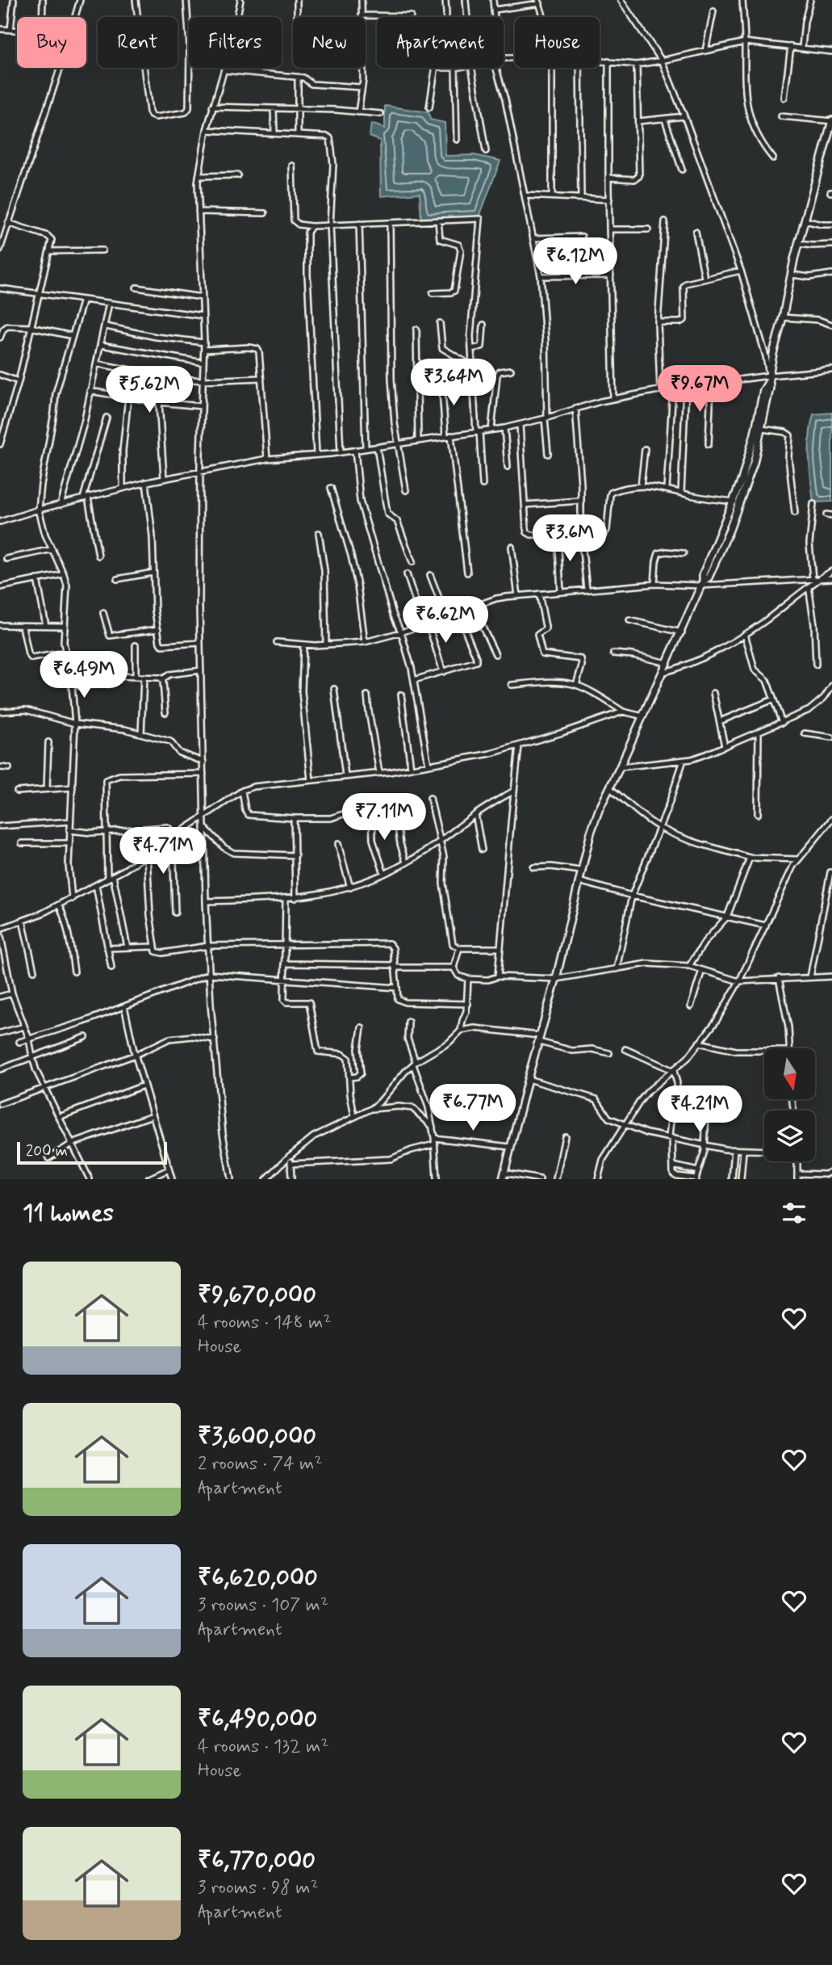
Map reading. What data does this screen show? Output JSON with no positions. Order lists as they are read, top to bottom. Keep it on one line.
{"scale_bar":"200 m","north":"bottom","page":{"chip":["Buy","Rent","Filters","New","Apartment","House"],"price":["₹6.12M","₹3.64M","₹9.67M","₹5.62M","₹3.6M","₹6.62M","₹6.49M","₹7.11M","₹4.71M","₹6.77M","₹4.21M"],"scale":"200 m","heading":"11 homes","list":[{"name":"₹9,670,000","note":"4 rooms · 148 m² · House"},{"name":"₹3,600,000","note":"2 rooms · 74 m² · Apartment"},{"name":"₹6,620,000","note":"3 rooms · 107 m² · Apartment"},{"name":"₹6,490,000","note":"4 rooms · 132 m² · House"},{"name":"₹6,770,000","note":"3 rooms · 98 m² · Apartment"}]}}
